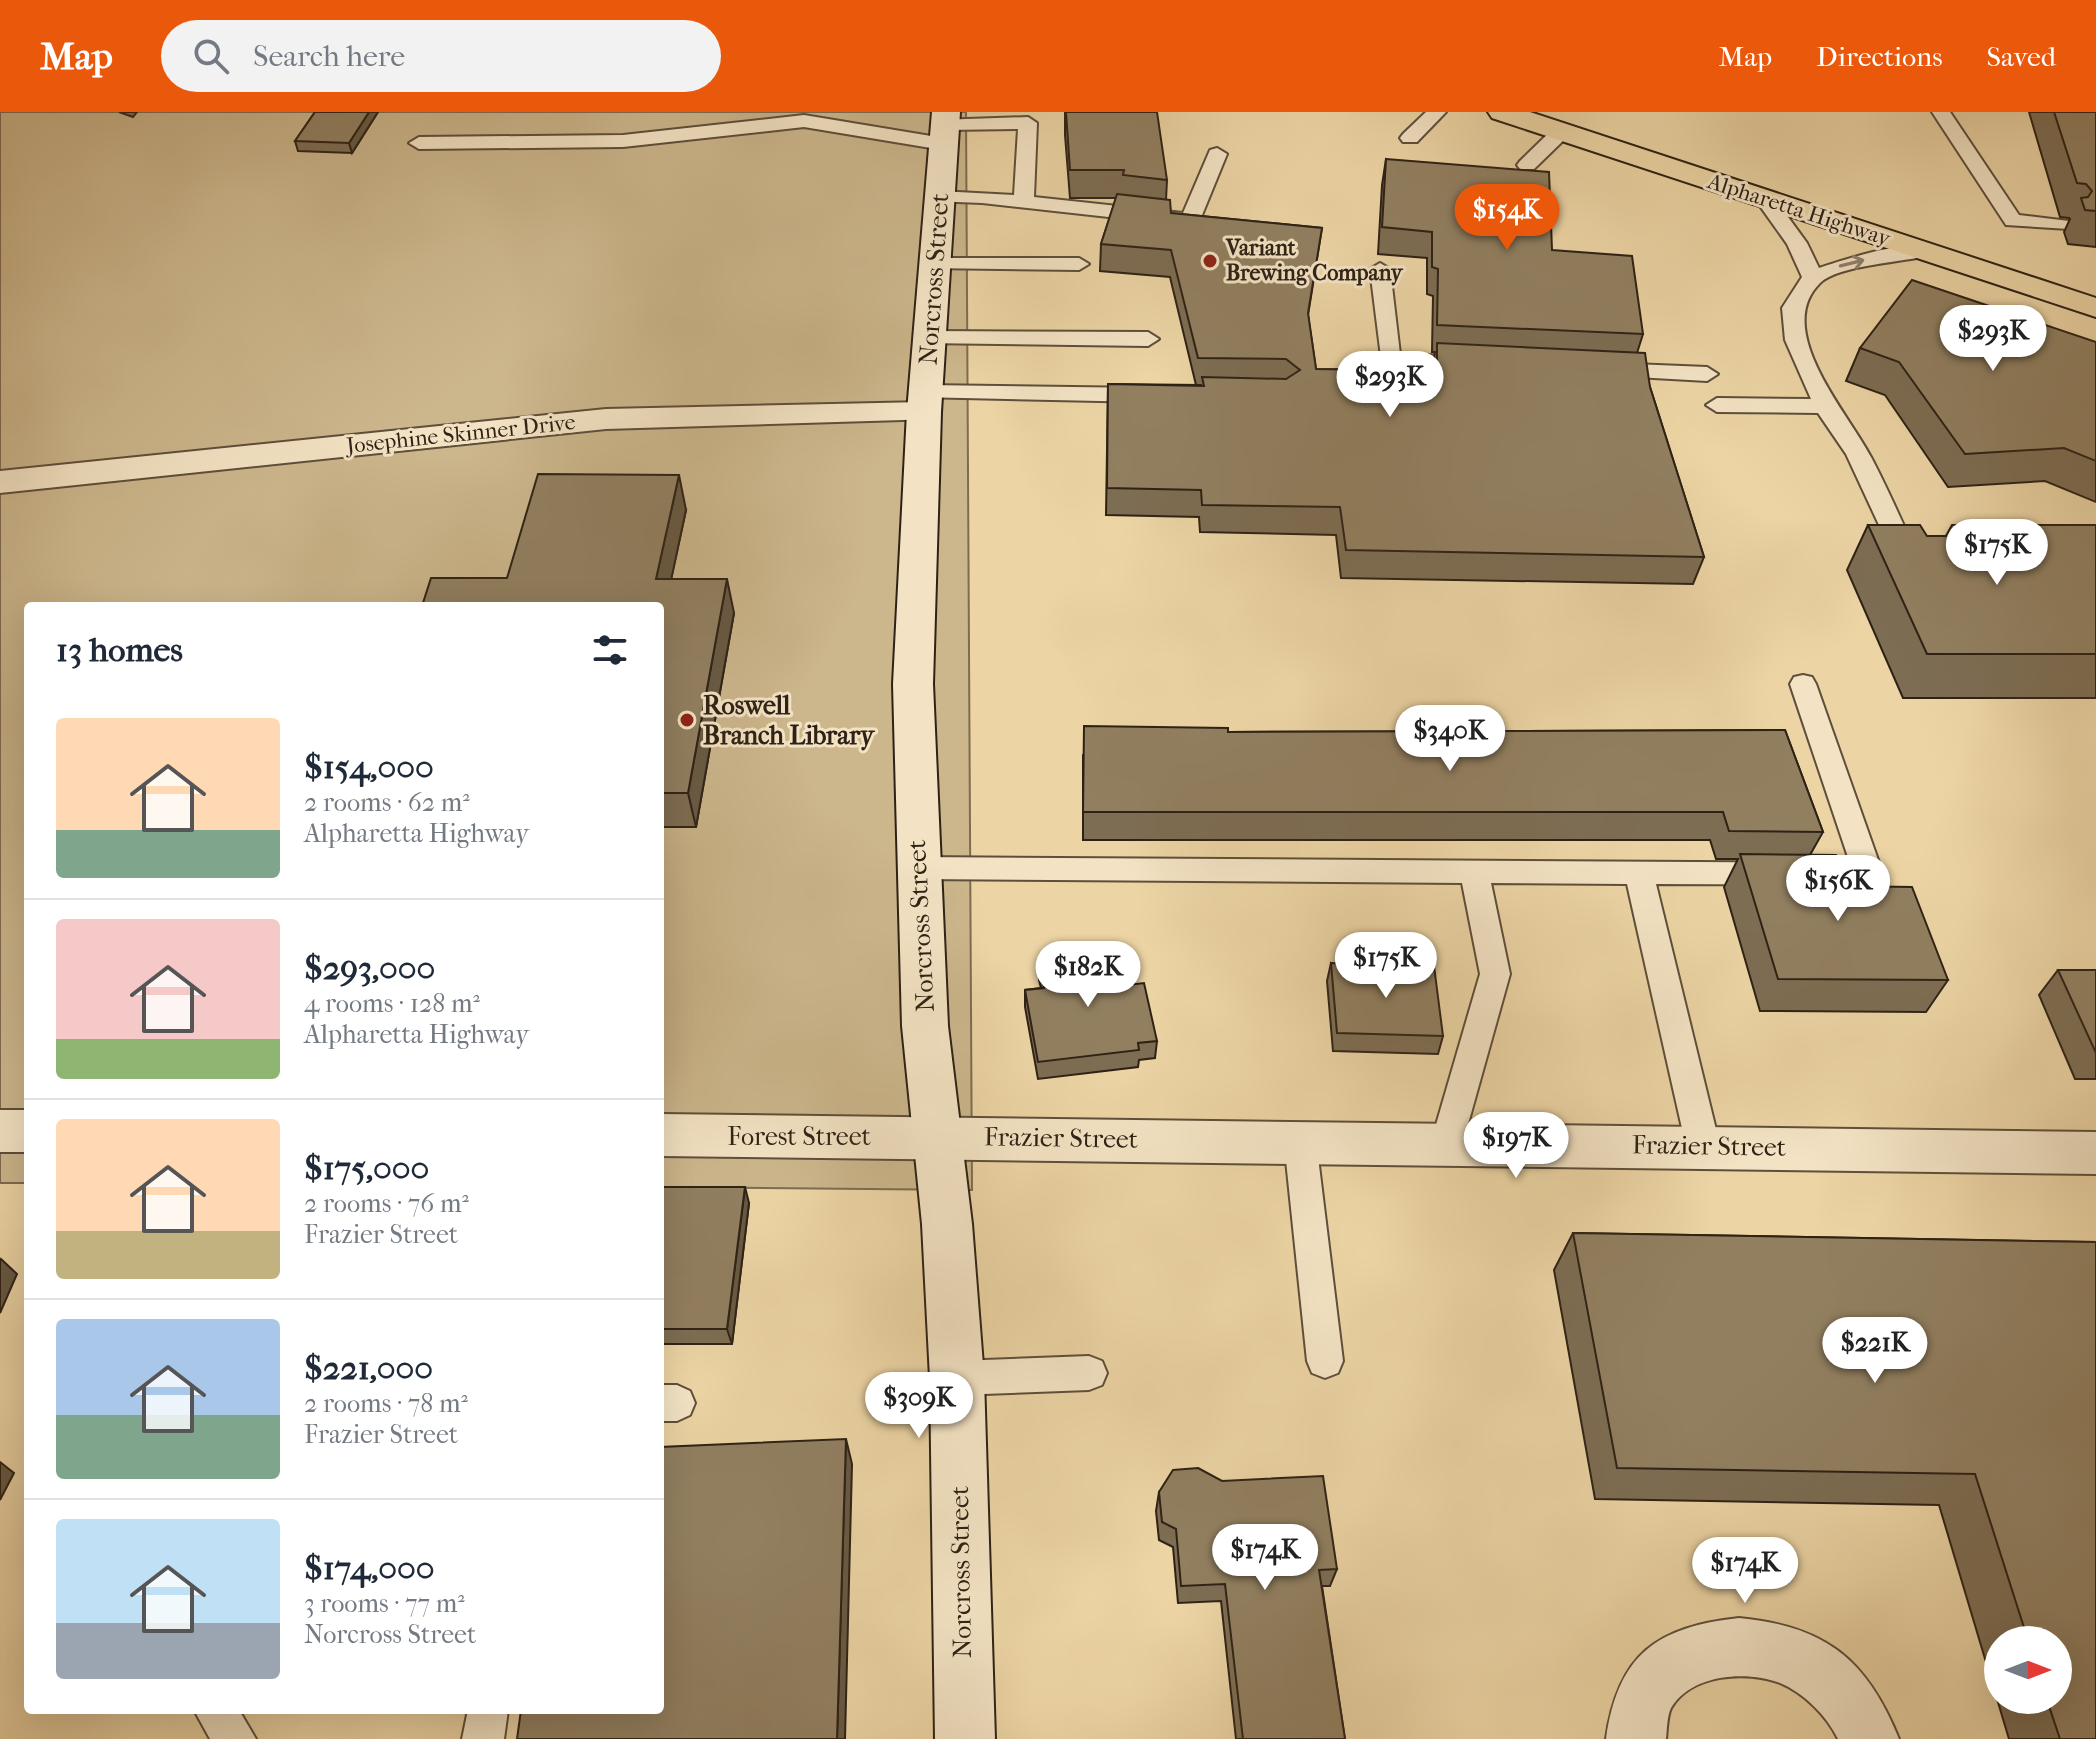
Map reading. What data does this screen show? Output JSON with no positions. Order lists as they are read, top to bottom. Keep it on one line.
{"streets":{"highway":["Alpharetta Highway"],"street":["Norcross Street","Josephine Skinner Drive","Forest Street","Frazier Street"]},"crossings":[["Norcross Street","Josephine Skinner Drive"],["Norcross Street","Forest Street"],["Norcross Street","Frazier Street"],["Forest Street","Frazier Street"]],"places":["Variant Brewing Company","Roswell Branch Library"],"north":"right","page":{"header":"Map","search":"Search here","nav":["Map","Directions","Saved"],"price":["$154K","$293K","$293K","$175K","$340K","$156K","$175K","$182K","$197K","$221K","$309K","$174K","$174K"],"heading":"13 homes","list":[{"name":"$154,000","note":"2 rooms · 62 m² · Alpharetta Highway"},{"name":"$293,000","note":"4 rooms · 128 m² · Alpharetta Highway"},{"name":"$175,000","note":"2 rooms · 76 m² · Frazier Street"},{"name":"$221,000","note":"2 rooms · 78 m² · Frazier Street"},{"name":"$174,000","note":"3 rooms · 77 m² · Norcross Street"}]}}
